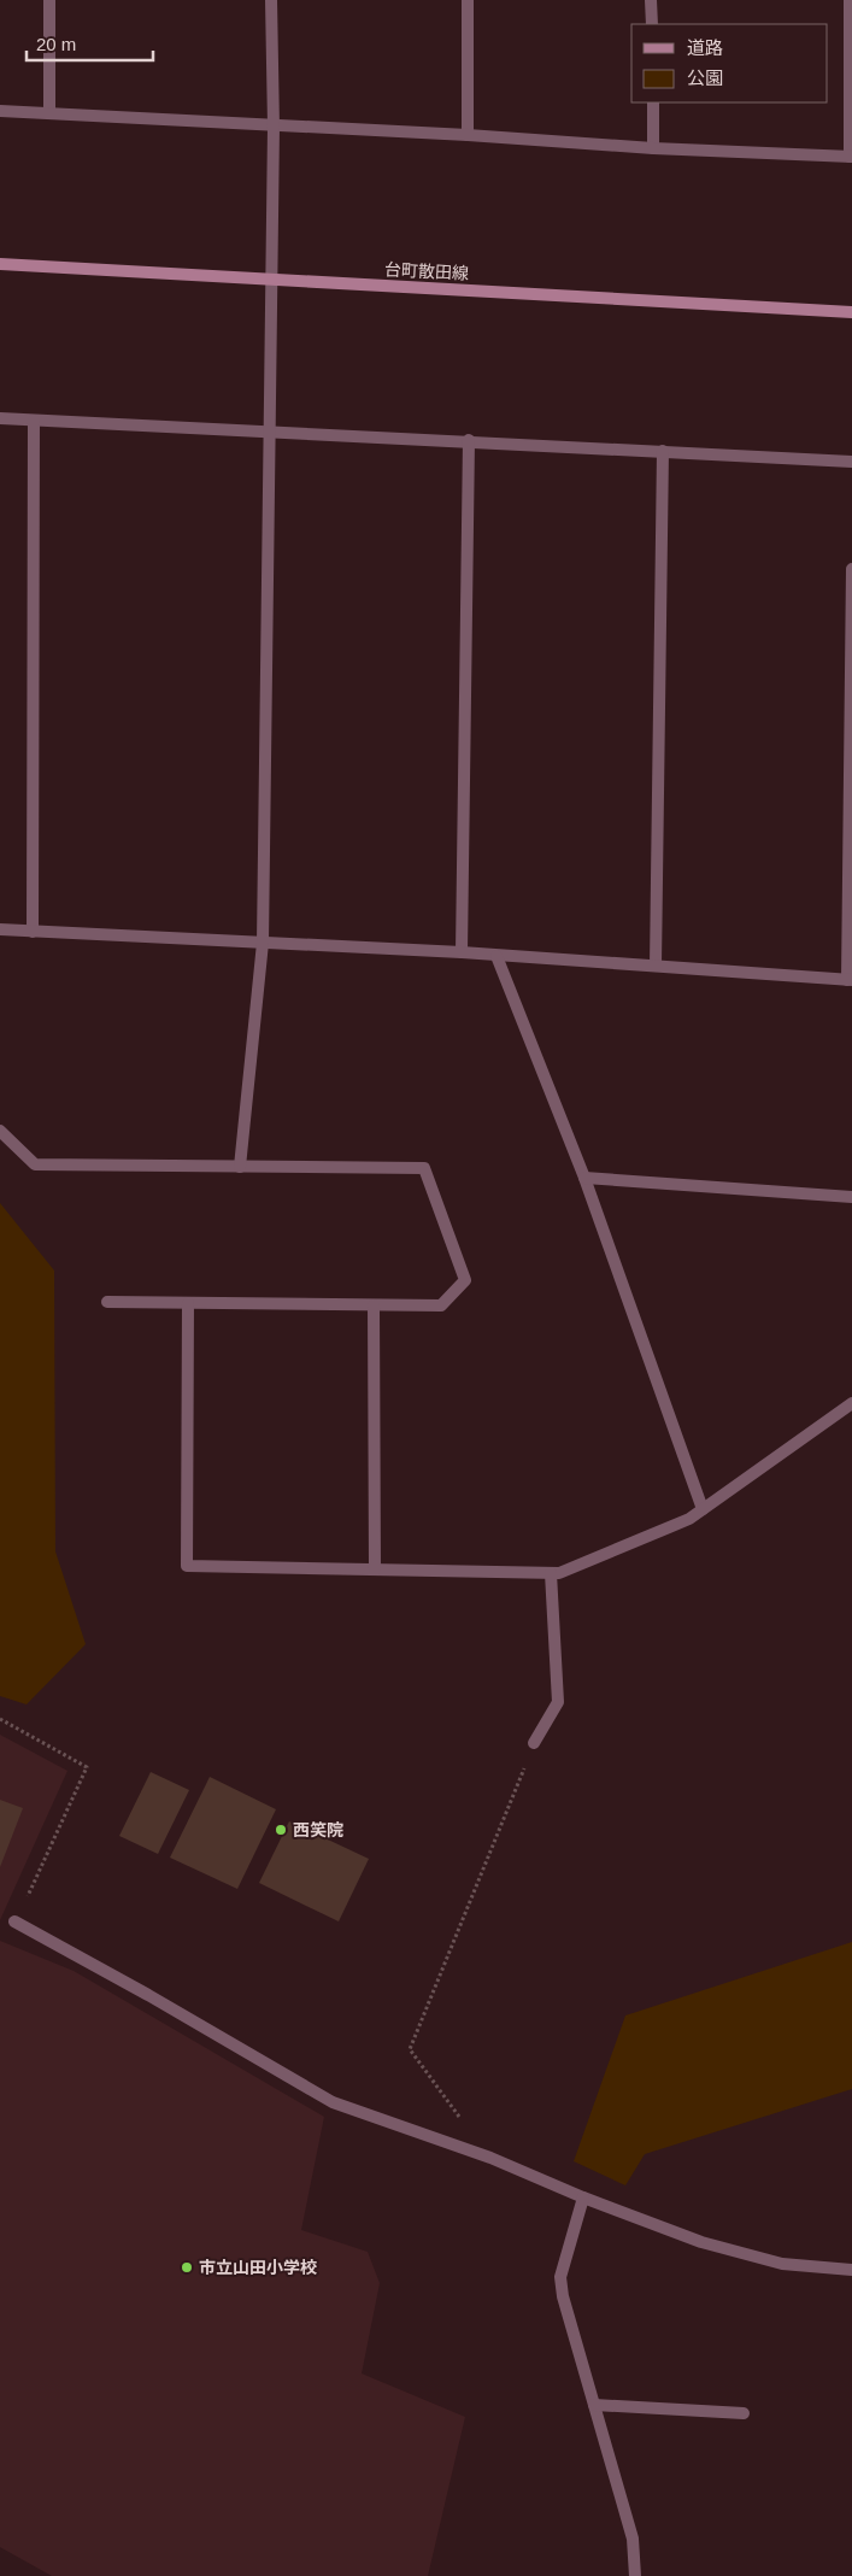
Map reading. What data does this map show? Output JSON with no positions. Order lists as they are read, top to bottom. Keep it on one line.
{"streets":{"street":["台町散田線"]},"places":["西笑院","市立山田小学校"],"legend":["道路","公園"],"scale_bar":"20 m"}
